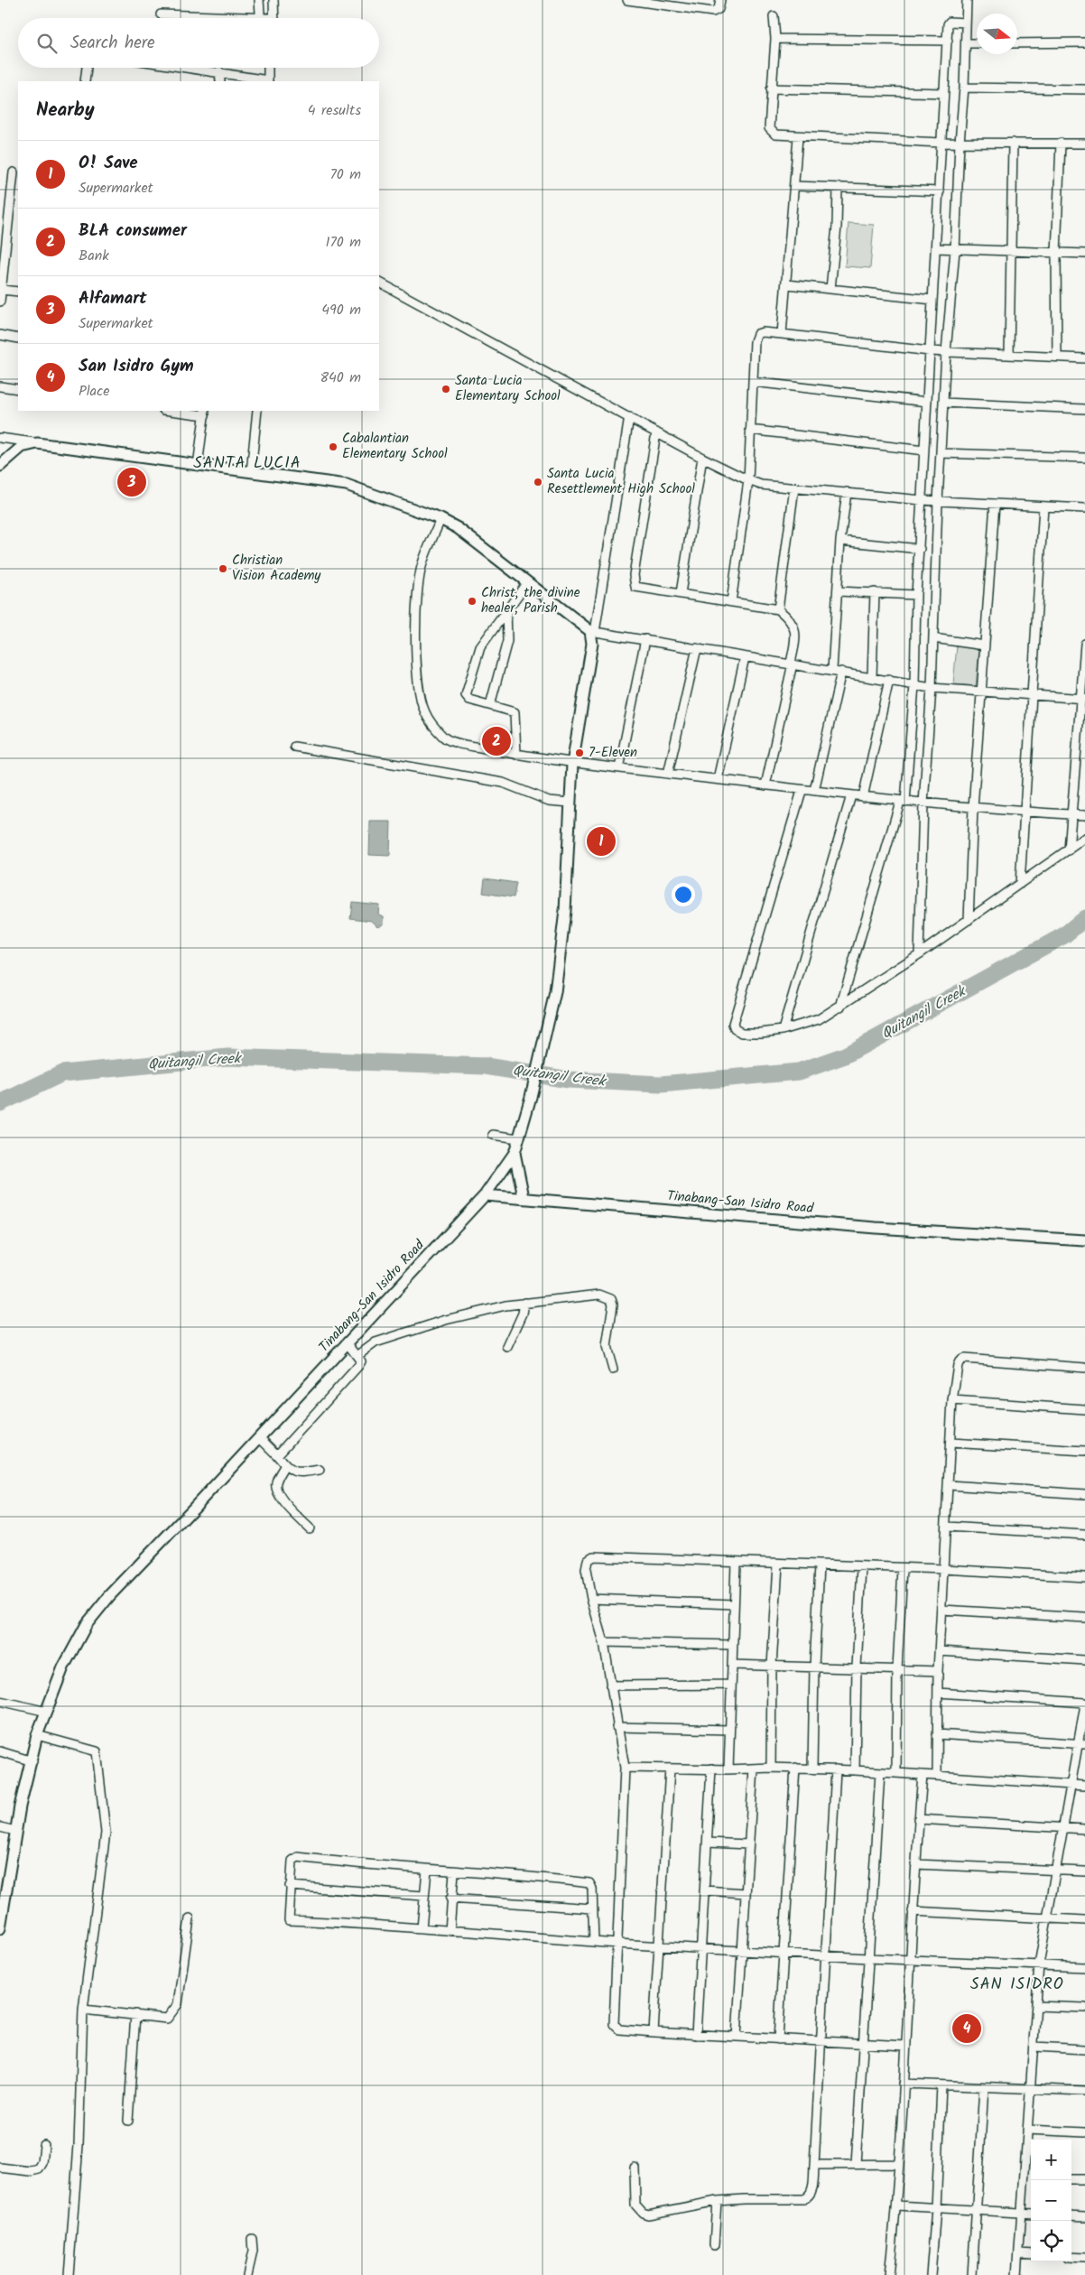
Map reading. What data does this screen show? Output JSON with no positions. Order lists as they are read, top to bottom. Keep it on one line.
{"streets":{"street":["Tinabang-San Isidro Road"]},"districts":["SANTA LUCIA","SAN ISIDRO"],"water":["Quitangil Creek"],"places":["Santa Lucia Elementary School","Cabalantian Elementary School","Santa Lucia Resettlement High School","Christian Vision Academy","Christ, the divine healer, Parish","7-Eleven"],"north":"right","page":{"search":"Search here","heading":["Nearby","4 results"],"list":[{"mark":"1","name":"O! Save","note":"Supermarket","value":"70 m"},{"mark":"2","name":"BLA consumer","note":"Bank","value":"170 m"},{"mark":"3","name":"Alfamart","note":"Supermarket","value":"490 m"},{"mark":"4","name":"San Isidro Gym","note":"Place","value":"840 m"}],"pins":["3","2","1","4"],"map_buttons":["+","−"]}}
